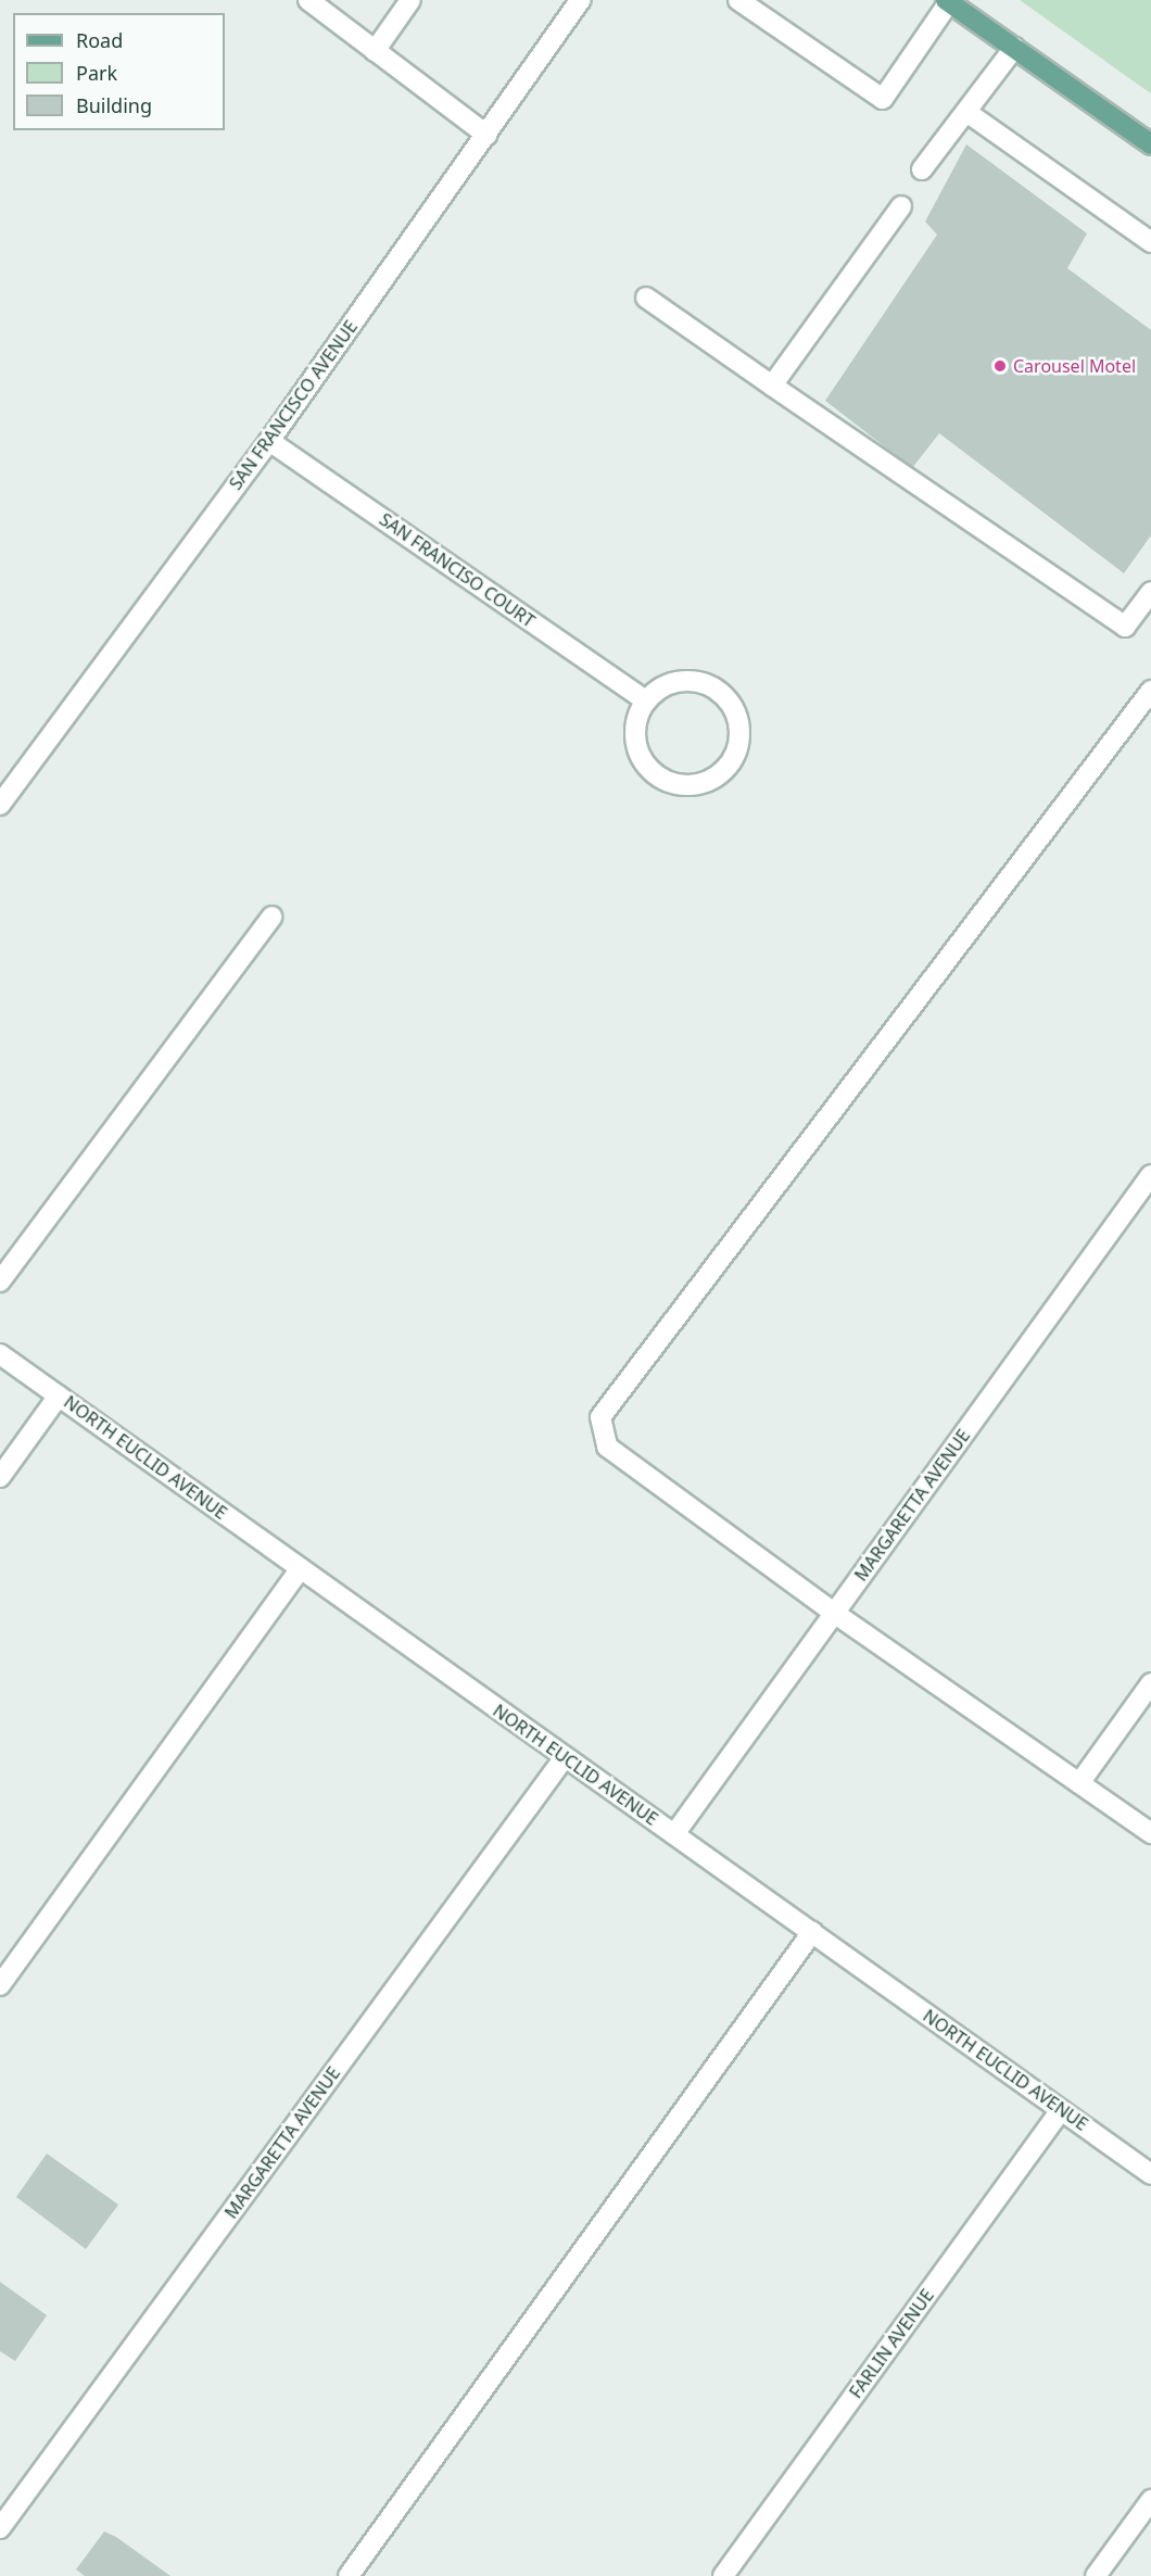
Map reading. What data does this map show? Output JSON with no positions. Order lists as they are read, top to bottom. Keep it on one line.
{"streets":{"street":["SAN FRANCISCO AVENUE","SAN FRANCISO COURT","NORTH EUCLID AVENUE","MARGARETTA AVENUE","FARLIN AVENUE"]},"crossings":[["SAN FRANCISCO AVENUE","SAN FRANCISO COURT"],["NORTH EUCLID AVENUE","MARGARETTA AVENUE"],["NORTH EUCLID AVENUE","FARLIN AVENUE"]],"places":["Carousel Motel"],"legend":["Road","Park","Building"]}
